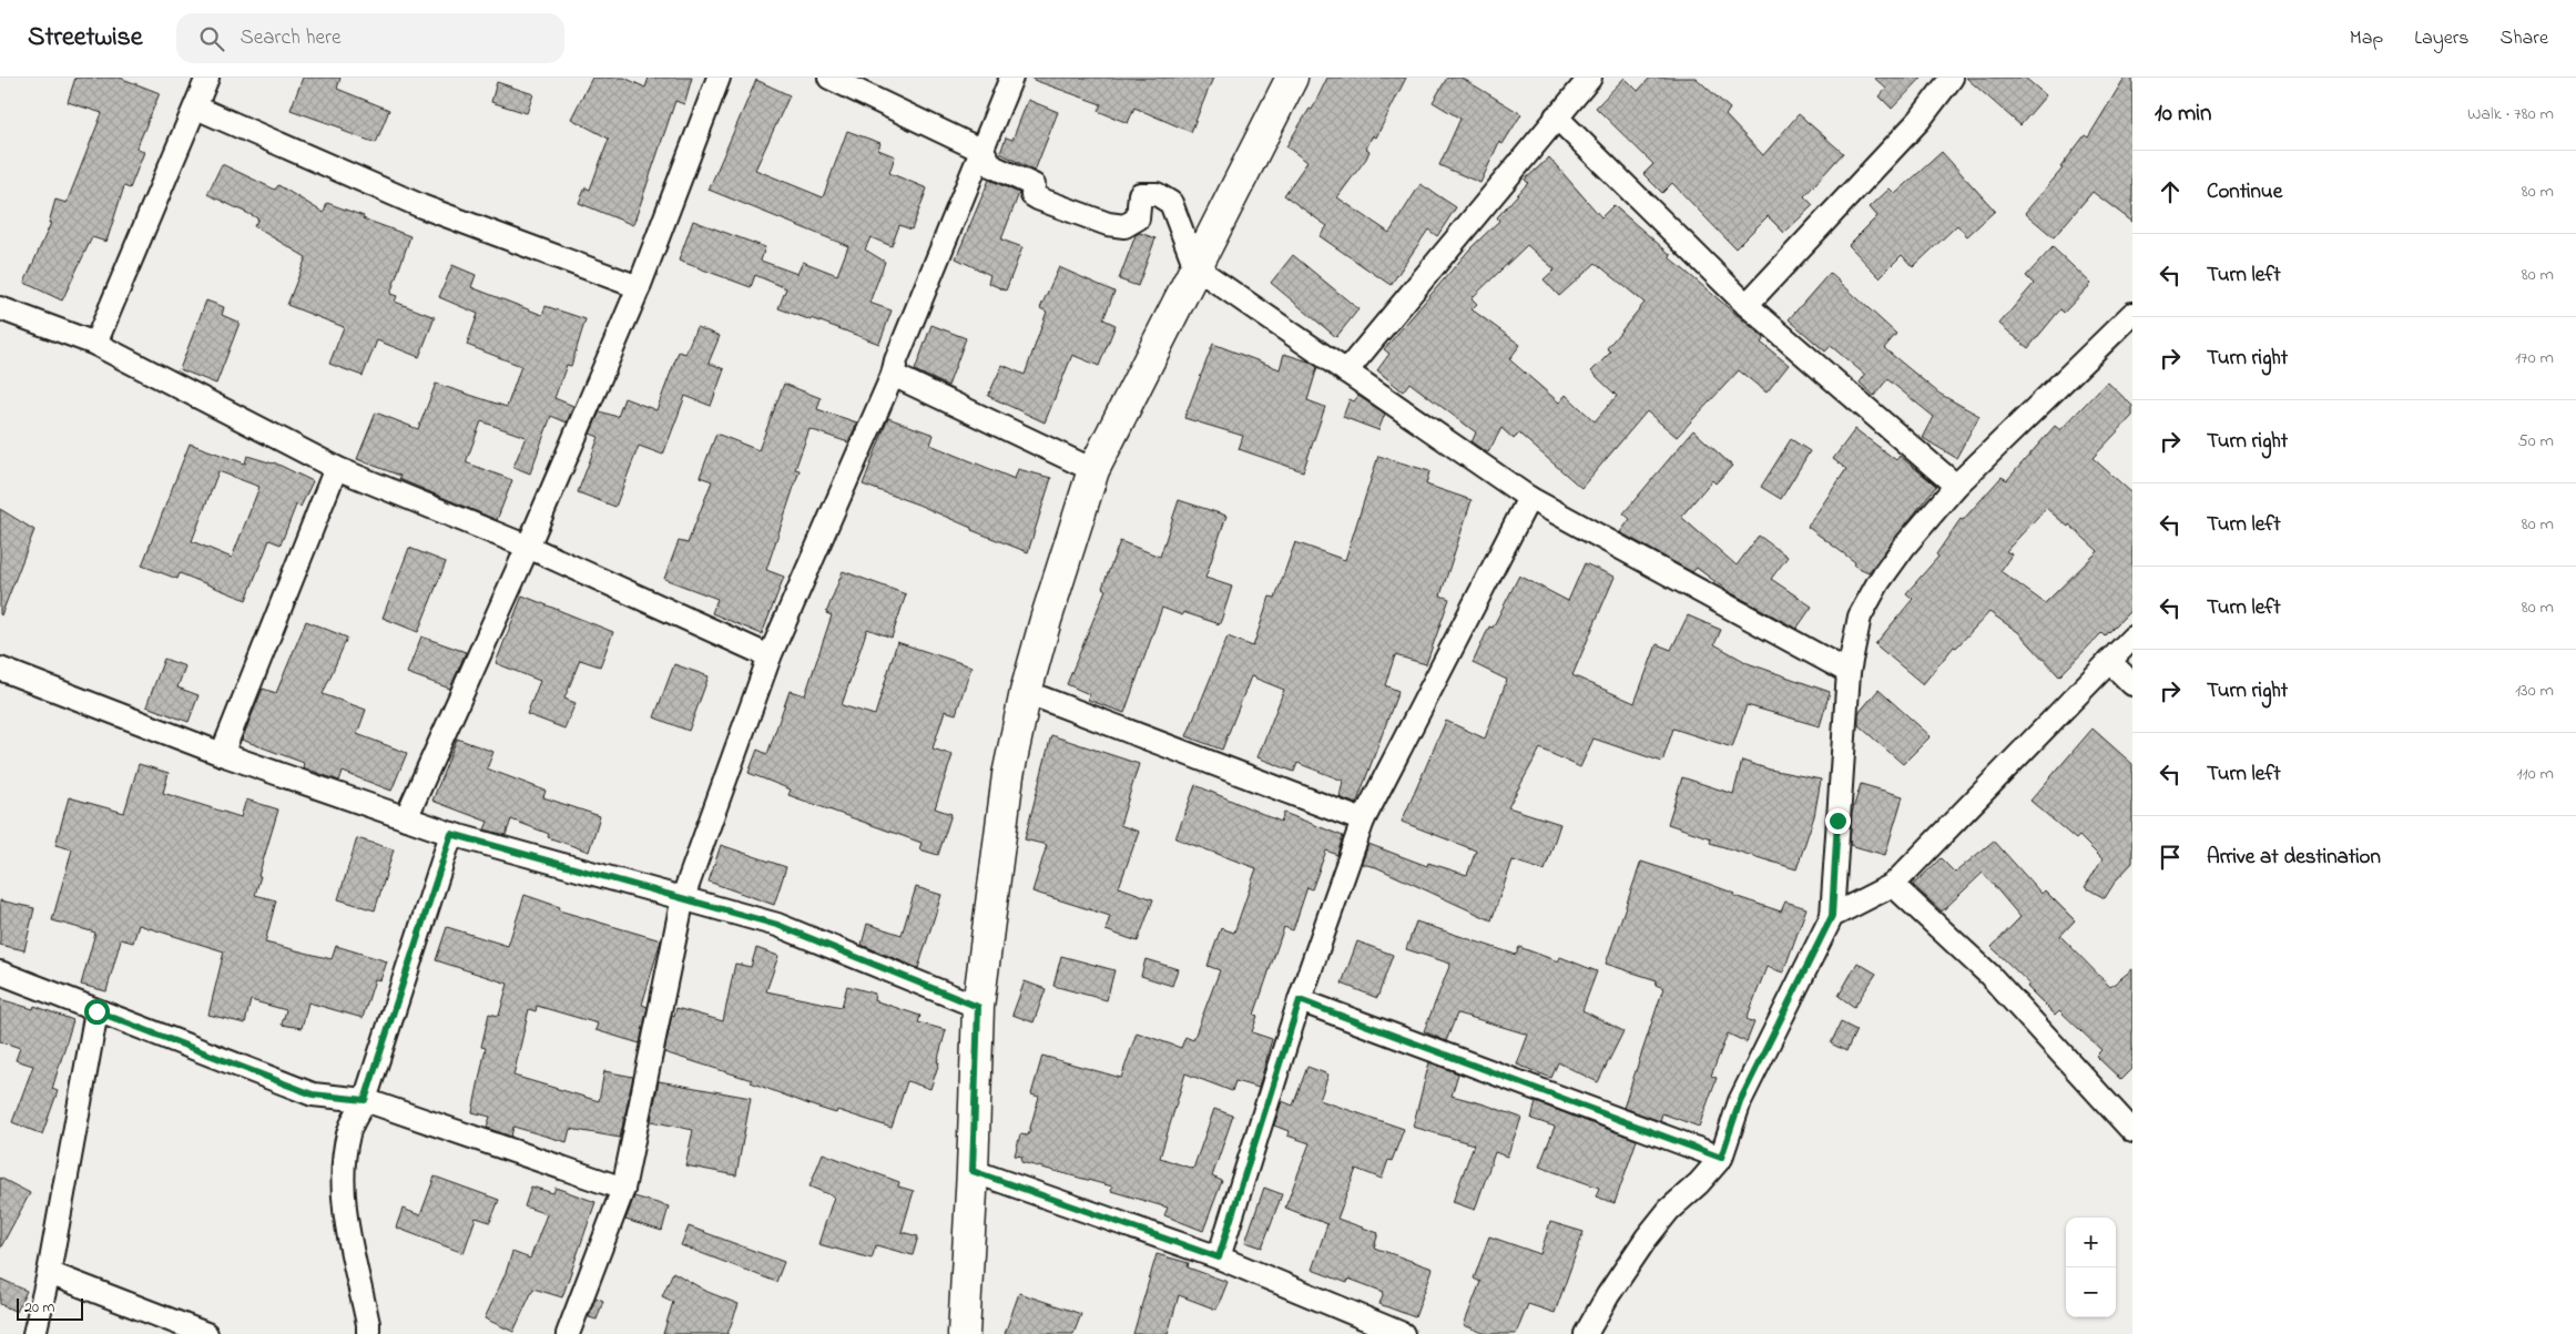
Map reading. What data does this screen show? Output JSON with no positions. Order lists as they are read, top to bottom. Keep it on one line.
{"scale_bar":"20 m","page":{"header":"Streetwise","search":"Search here","nav":["Map","Layers","Share"],"heading":["10 min","Walk · 780 m"],"list":[["Continue","80 m"],["Turn left","80 m"],["Turn right","170 m"],["Turn right","50 m"],["Turn left","80 m"],["Turn left","80 m"],["Turn right","130 m"],["Turn left","110 m"],"Arrive at destination"],"map_buttons":["+","−"],"scale":"20 m"}}
